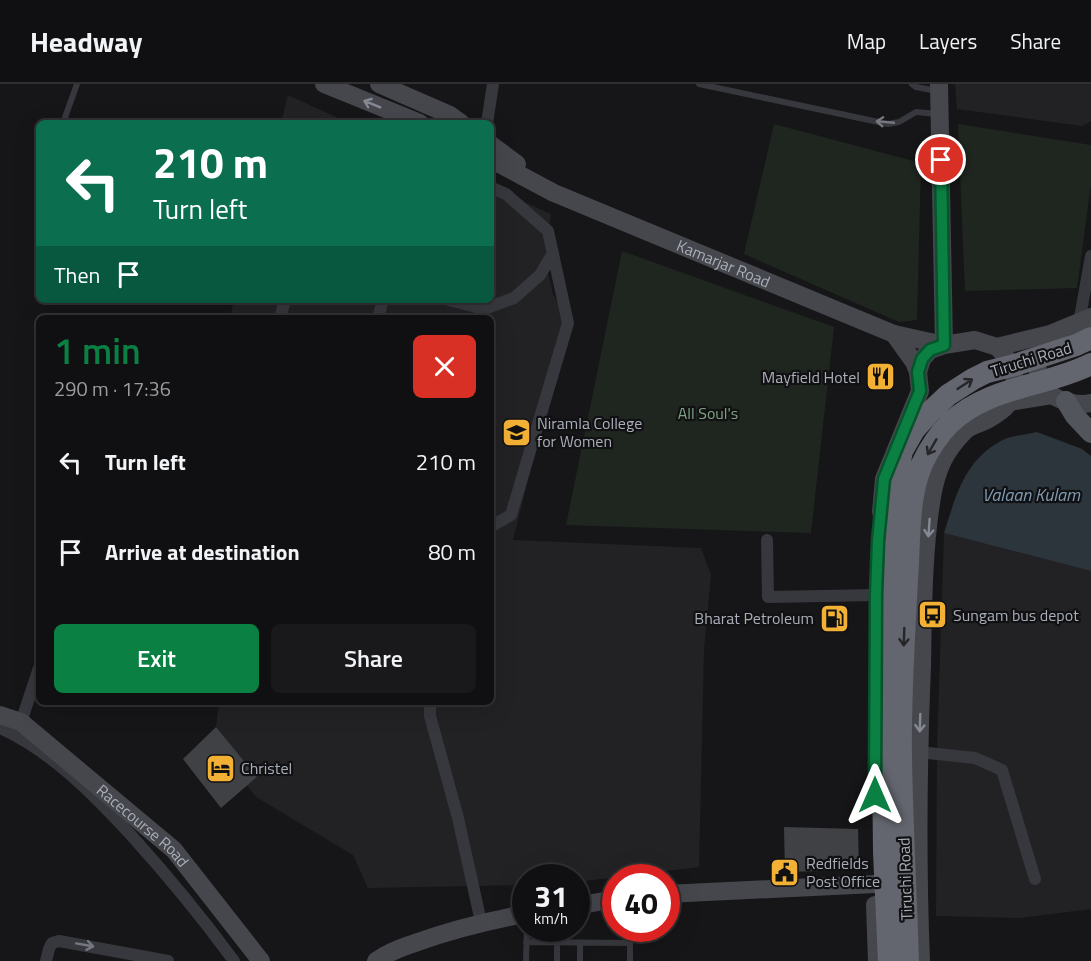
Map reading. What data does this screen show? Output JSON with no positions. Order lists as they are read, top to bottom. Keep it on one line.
{"streets":{"highway":["Tiruchi Road"],"street":["Kamarjar Road","Racecourse Road"]},"crossings":[["Kamarjar Road","Tiruchi Road"]],"water":["Valaan Kulam"],"parks":["All Soul's"],"places":{"restaurant":["Mayfield Hotel"],"school or university":["Niramla College for Women"],"bus stop":["Sungam bus depot"],"fuel station":["Bharat Petroleum"],"hotel":["Christel"],"public building":["Redfields Post Office"]},"page":{"header":"Headway","nav":["Map","Layers","Share"],"turn":["210 m","Turn left"],"then":"Then","heading":["1 min","290 m · 17:36"],"list":[{"name":"Turn left","value":"210 m"},{"name":"Arrive at destination","value":"80 m"}],"buttons":["Exit","Share"],"speed":"31 km/h","limit":"40"}}
